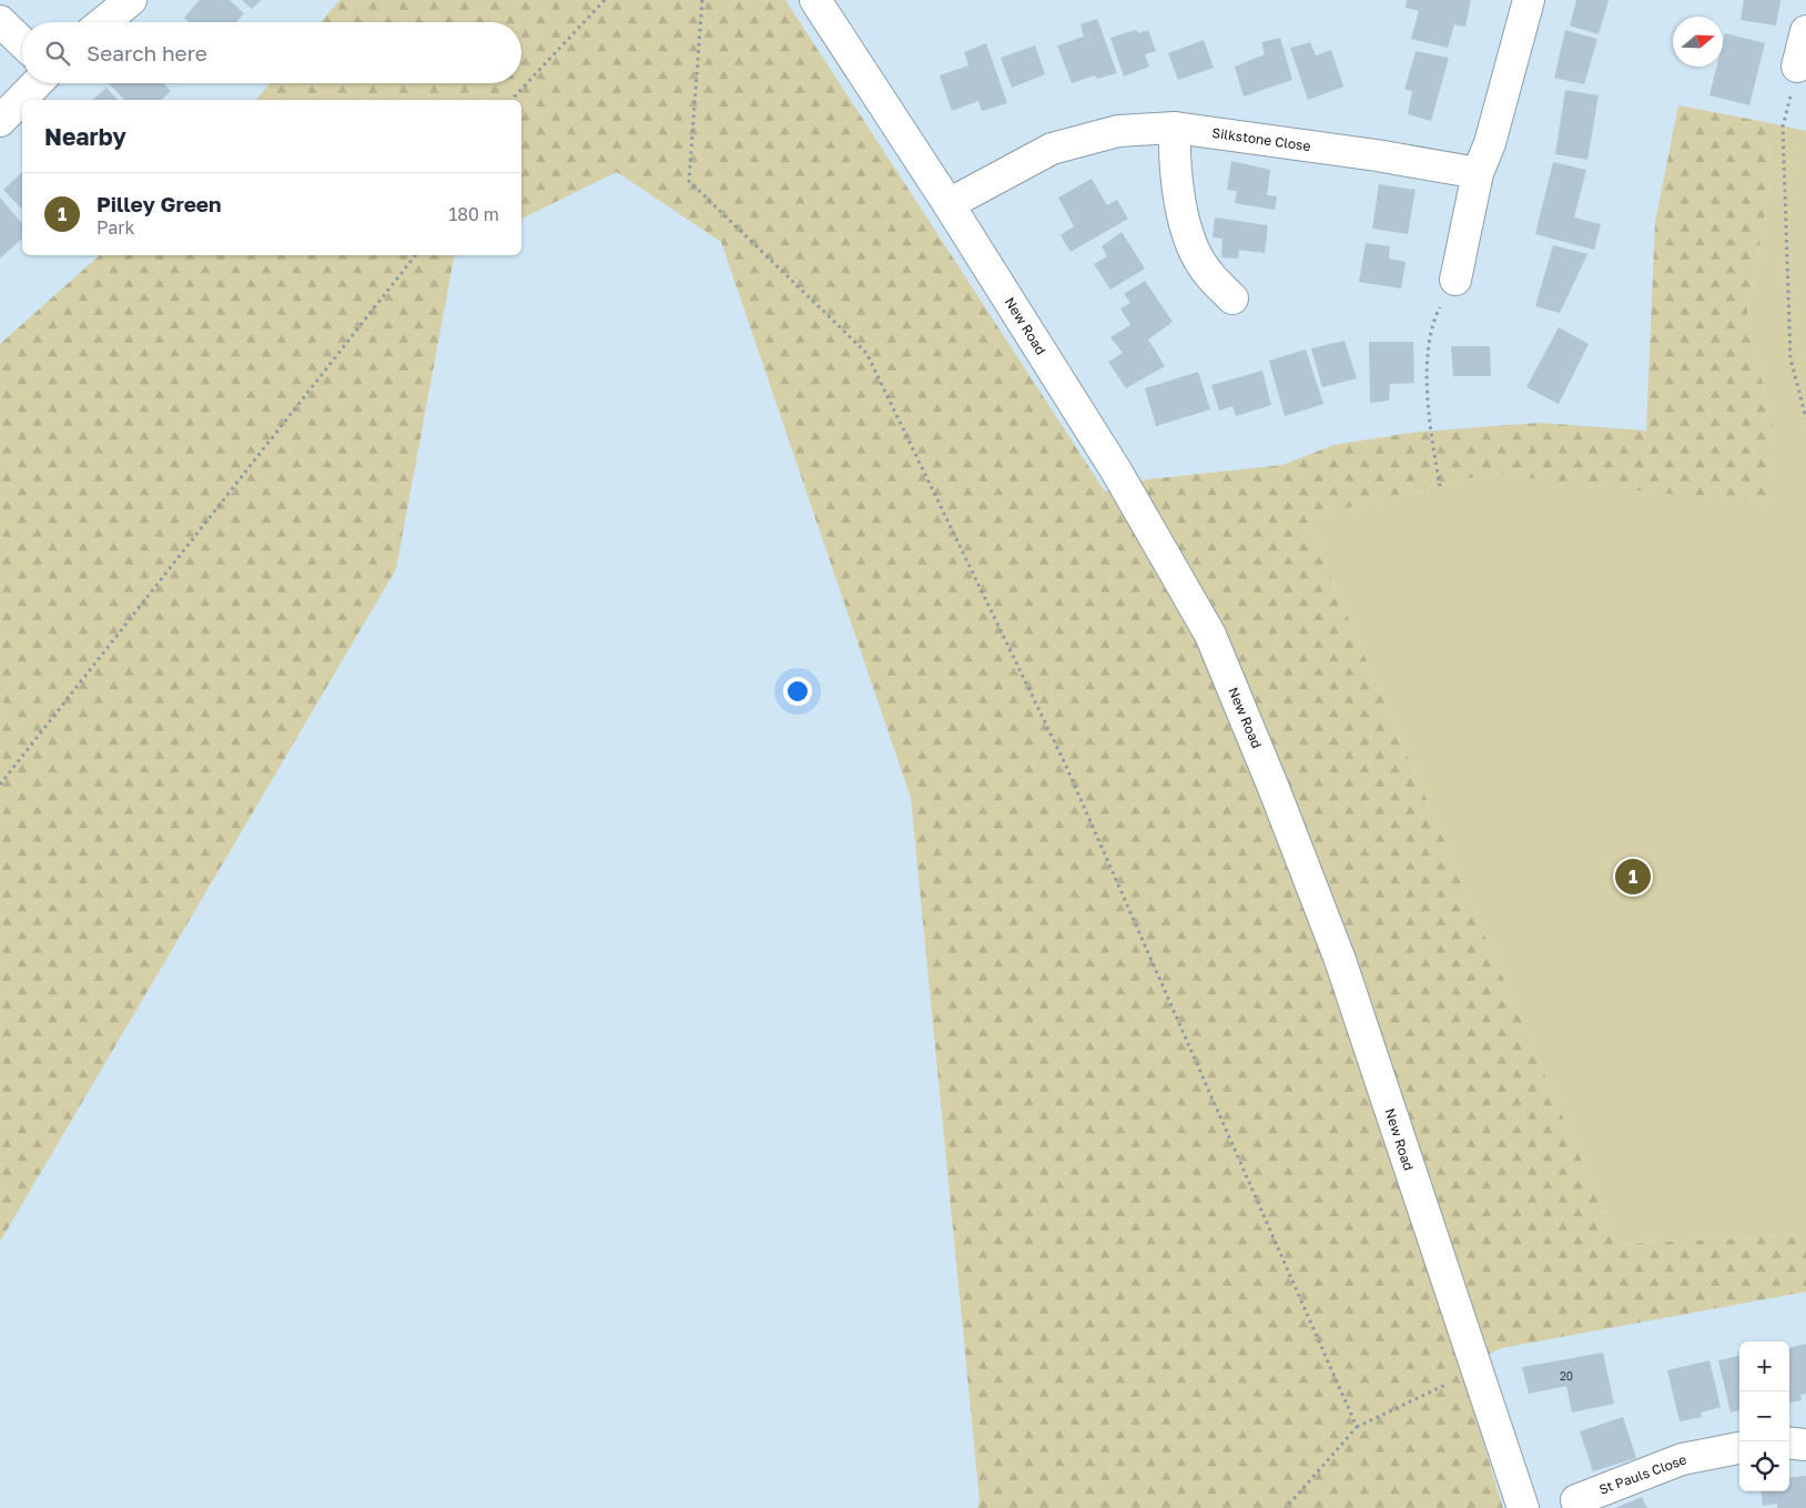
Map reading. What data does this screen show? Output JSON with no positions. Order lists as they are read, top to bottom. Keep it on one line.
{"streets":{"street":["Silkstone Close","New Road","St Pauls Close"]},"crossings":[["Silkstone Close","New Road"]],"house_numbers":["20"],"north":"right","page":{"search":"Search here","heading":"Nearby","list":[{"mark":"1","name":"Pilley Green","note":"Park","value":"180 m"}],"pins":"1","map_buttons":["+","−"]}}
